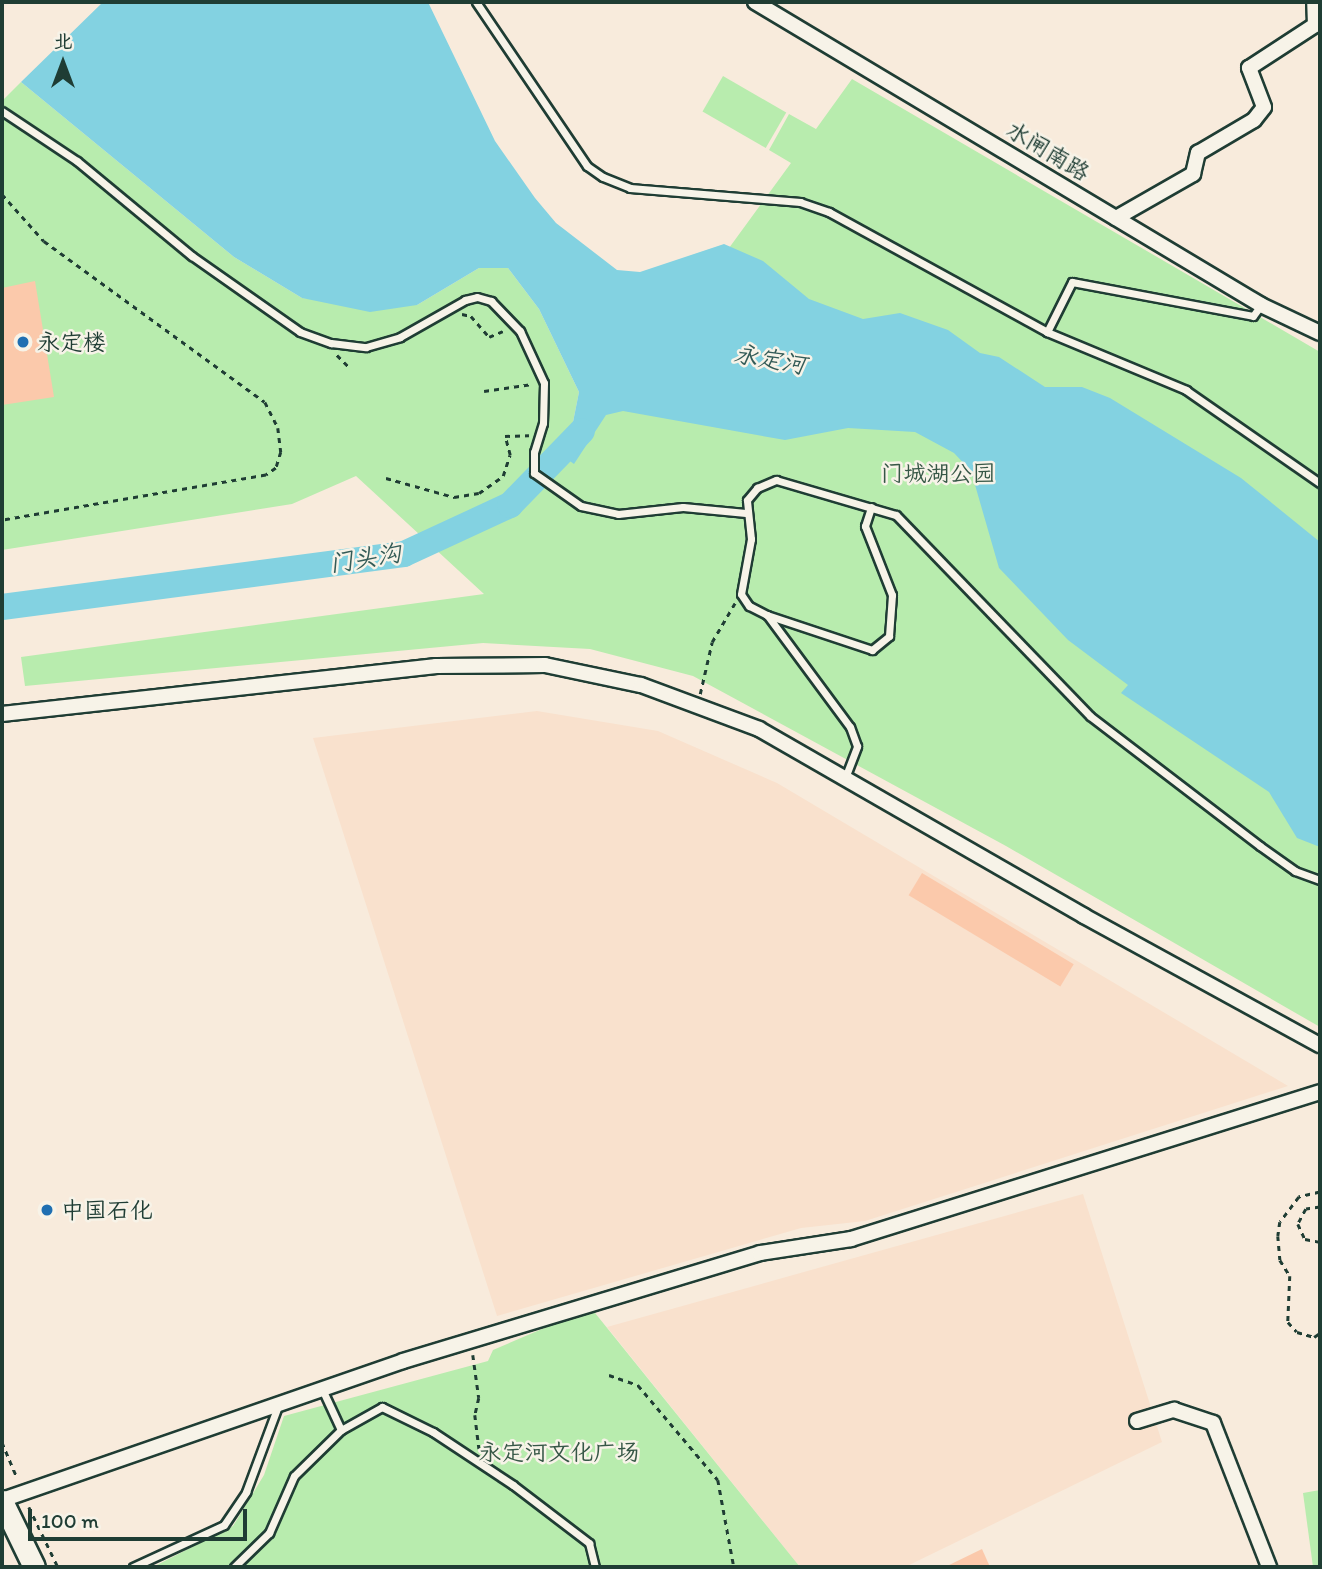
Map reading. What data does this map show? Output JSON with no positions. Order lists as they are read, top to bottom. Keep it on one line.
{"streets":{"street":["水闸南路"]},"water":["永定河","门头沟"],"parks":["门城湖公园","永定河文化广场"],"places":["永定楼","中国石化"],"scale_bar":"100 m","north":"top"}
